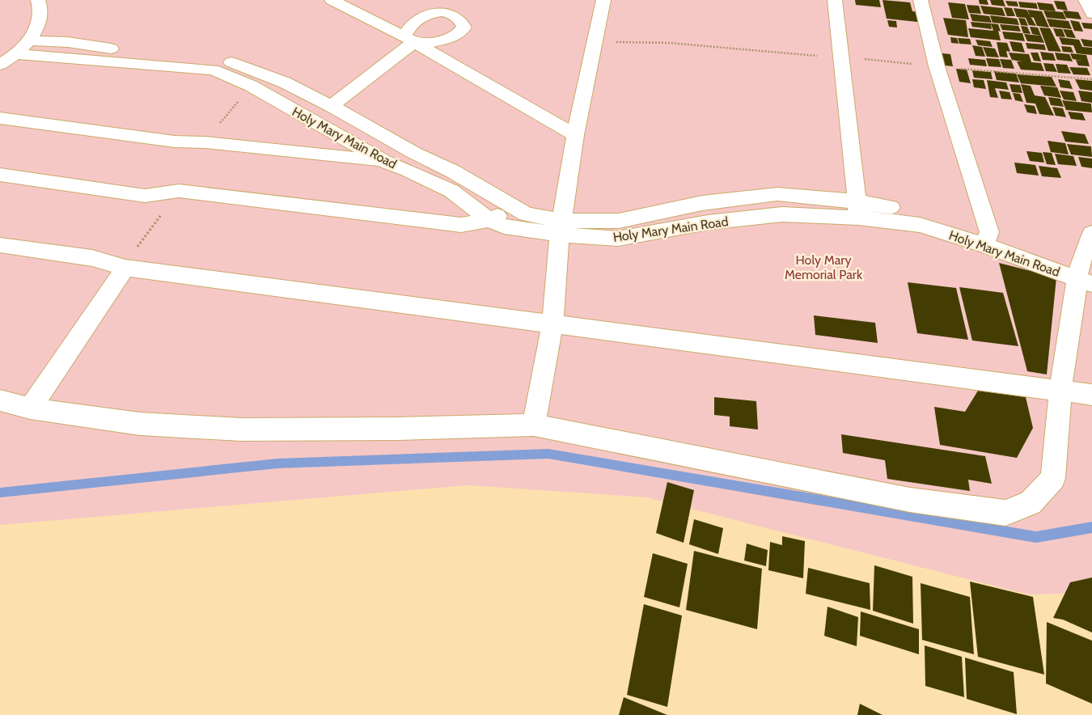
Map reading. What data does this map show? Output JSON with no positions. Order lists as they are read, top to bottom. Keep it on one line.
{"streets":{"lane":["Holy Mary Main Road"]},"parks":["Holy Mary Memorial Park"]}
